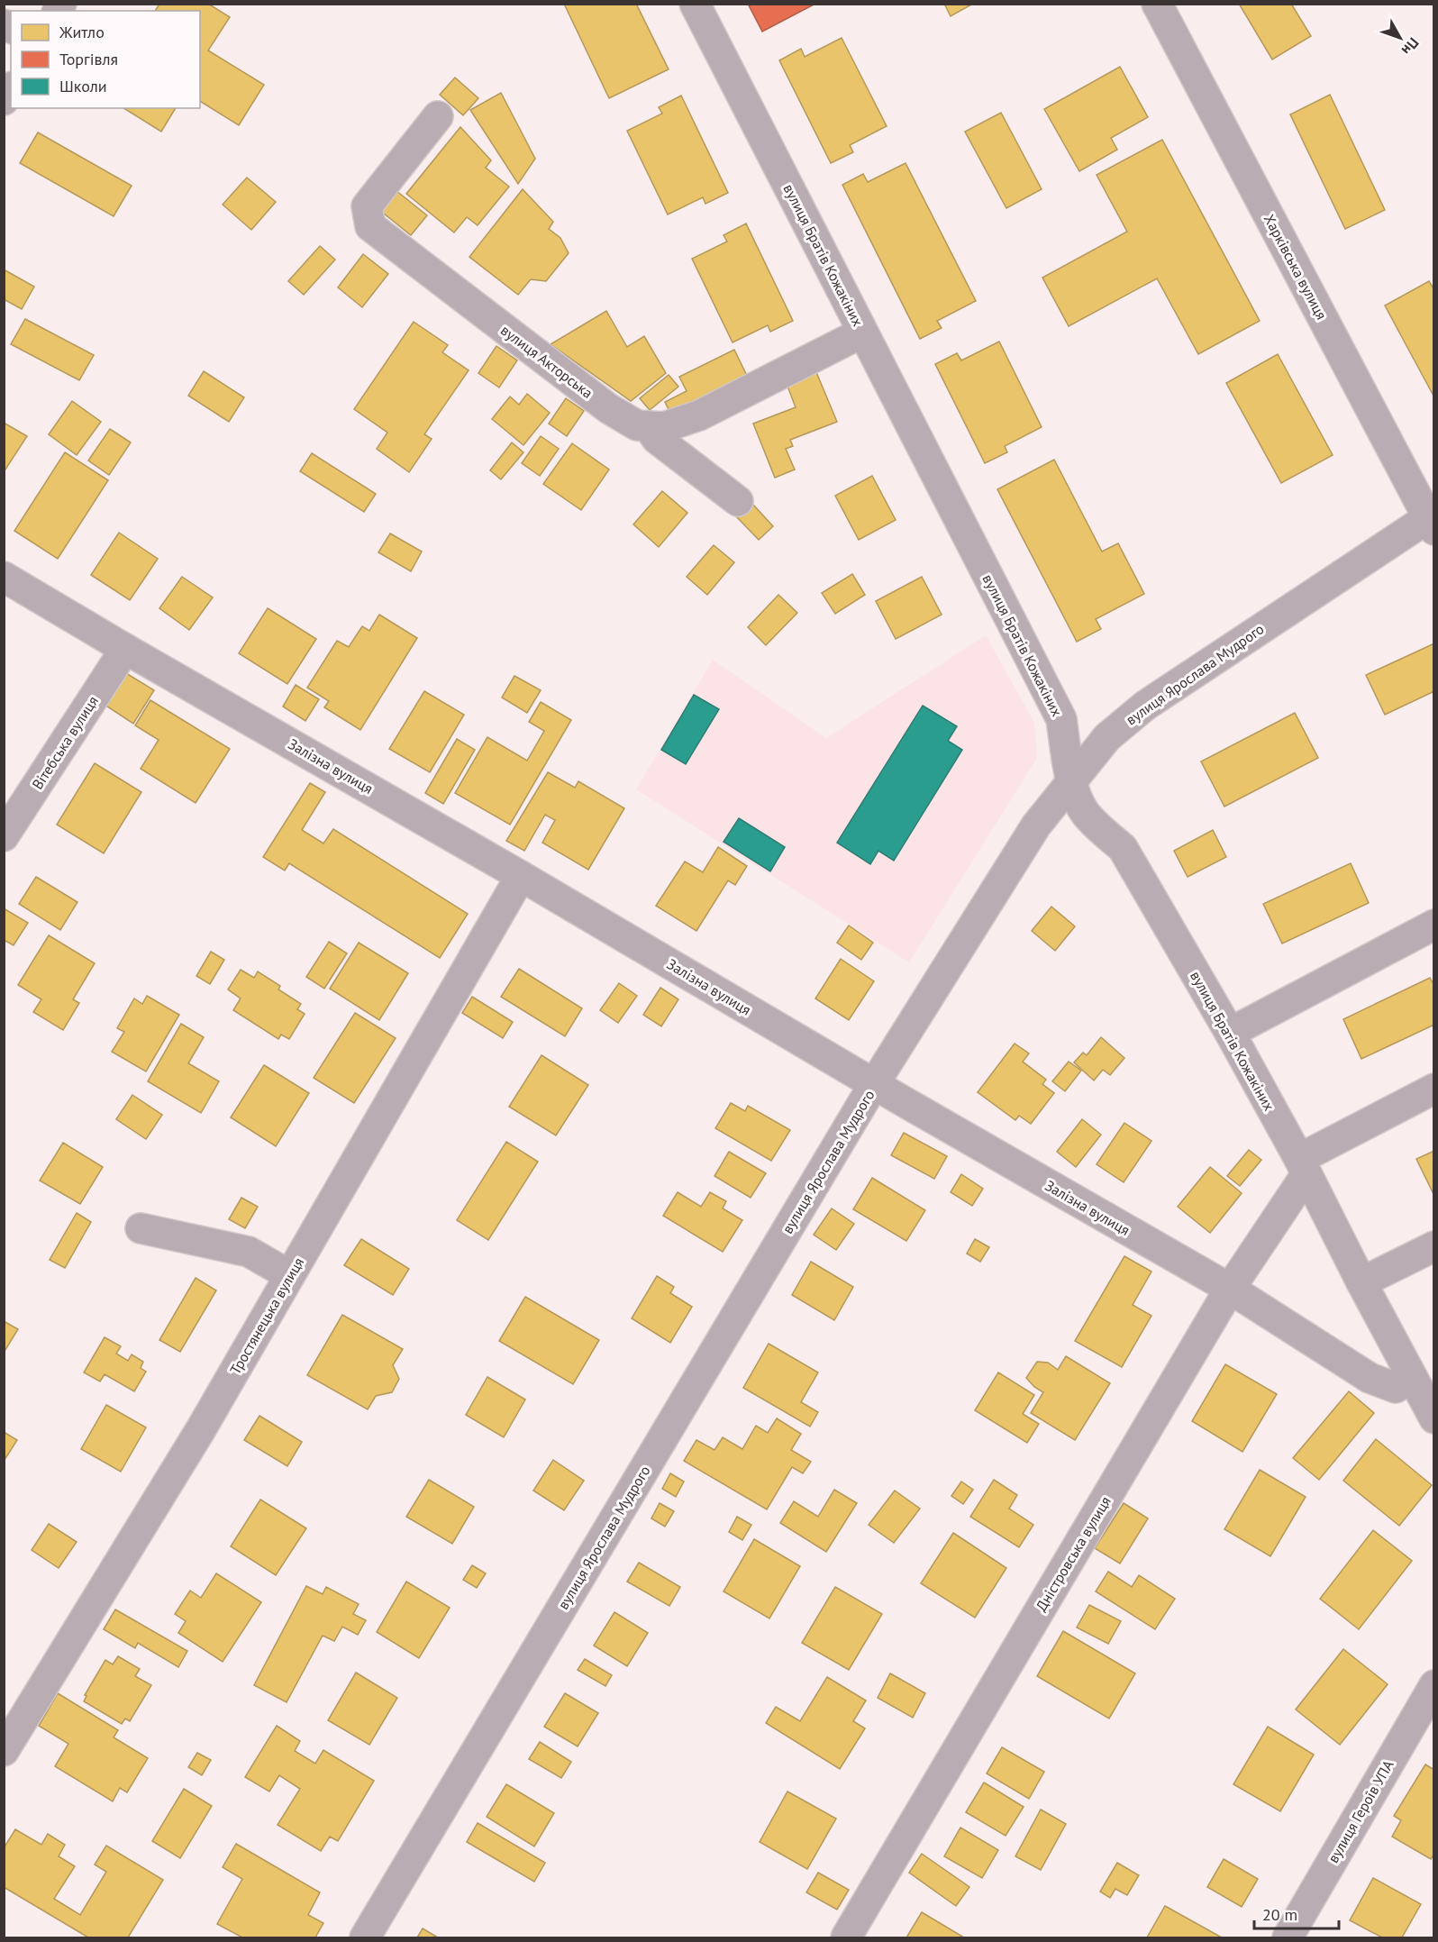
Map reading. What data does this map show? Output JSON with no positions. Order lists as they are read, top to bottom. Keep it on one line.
{"streets":{"street":["вулиця Братів Кожакіних","Харківська вулиця","вулиця Акторська","вулиця Ярослава Мудрого","Вітебська вулиця","Залізна вулиця","Тростянецька вулиця","Дністровська вулиця","вулиця Героїв УПА"]},"crossings":[["вулиця Братів Кожакіних","вулиця Акторська"],["вулиця Братів Кожакіних","вулиця Ярослава Мудрого"],["вулиця Братів Кожакіних","Залізна вулиця"],["вулиця Братів Кожакіних","Дністровська вулиця"],["Харківська вулиця","вулиця Ярослава Мудрого"],["вулиця Ярослава Мудрого","Залізна вулиця"],["Вітебська вулиця","Залізна вулиця"],["Залізна вулиця","Тростянецька вулиця"],["Залізна вулиця","Дністровська вулиця"]],"legend":["Житло","Торгівля","Школи"],"scale_bar":"20 m","north":"bottom right"}
